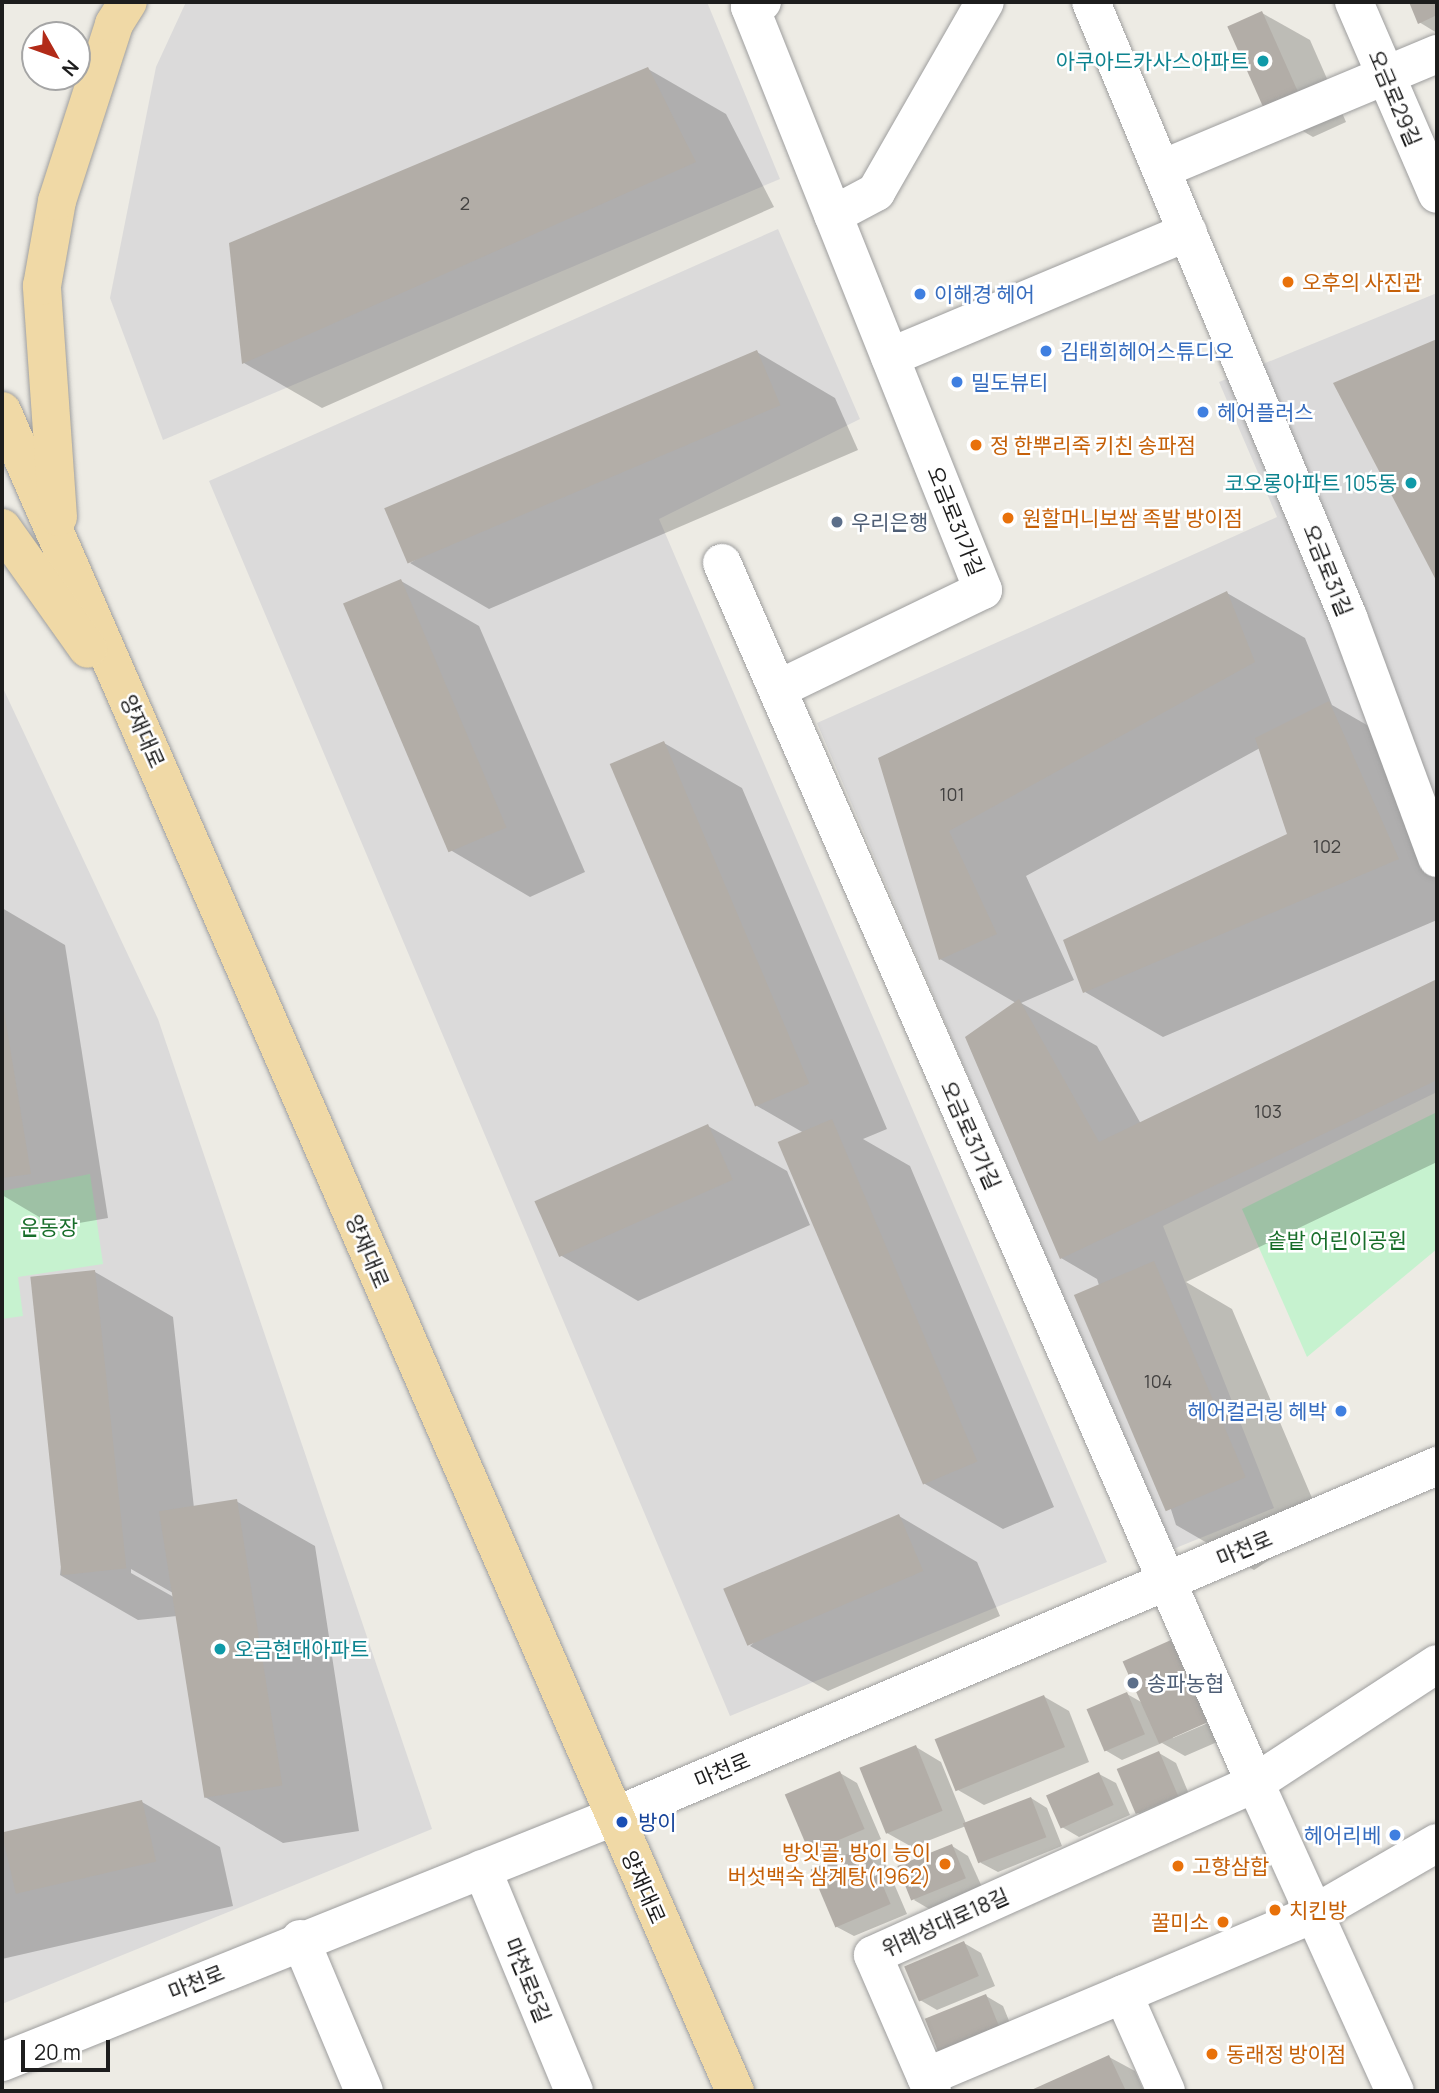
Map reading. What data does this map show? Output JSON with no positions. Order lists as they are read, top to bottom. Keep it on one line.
{"streets":{"main road":["양재대로"],"street":["오금로29길","오금로31가길","오금로31길","마천로","위례성대로18길","마천로5길"]},"crossings":[["오금로31가길","마천로"],["양재대로","마천로"],["마천로","마천로5길"]],"parks":["운동장","솥밭 어린이공원"],"places":["아쿠아드카사스아파트","오후의 사진관","이해경 헤어","김태희헤어스튜디오","밀도뷰티","헤어플러스","정 한뿌리죽 키친 송파점","코오롱아파트 105동","원할머니보쌈 족발 방이점","우리은행","헤어컬러링 헤박","오금현대아파트","송파농협","방이","헤어리베","방잇골, 방이 능이 버섯백숙 삼계탕(1962)","고향삼합","치킨방","꿀미소","동래정 방이점"],"house_numbers":["2","101","102","103","104"],"scale_bar":"20 m","north":"bottom right"}
